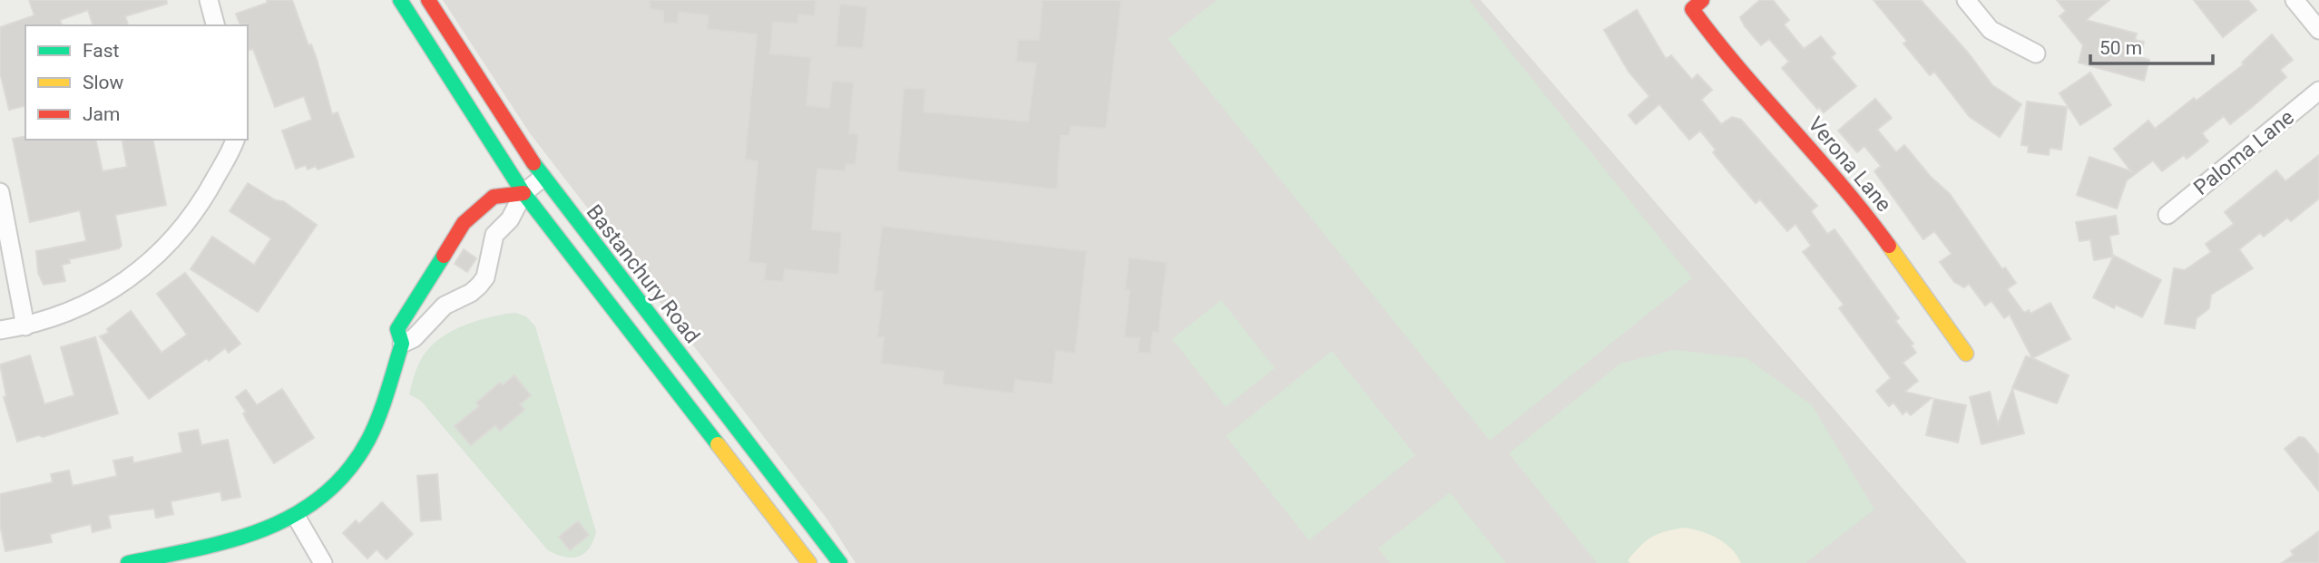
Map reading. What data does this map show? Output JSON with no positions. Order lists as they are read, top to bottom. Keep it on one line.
{"streets":{"main road":["Verona Lane","Bastanchury Road"],"street":["Paloma Lane"]},"legend":["Fast","Slow","Jam"],"scale_bar":"50 m"}
